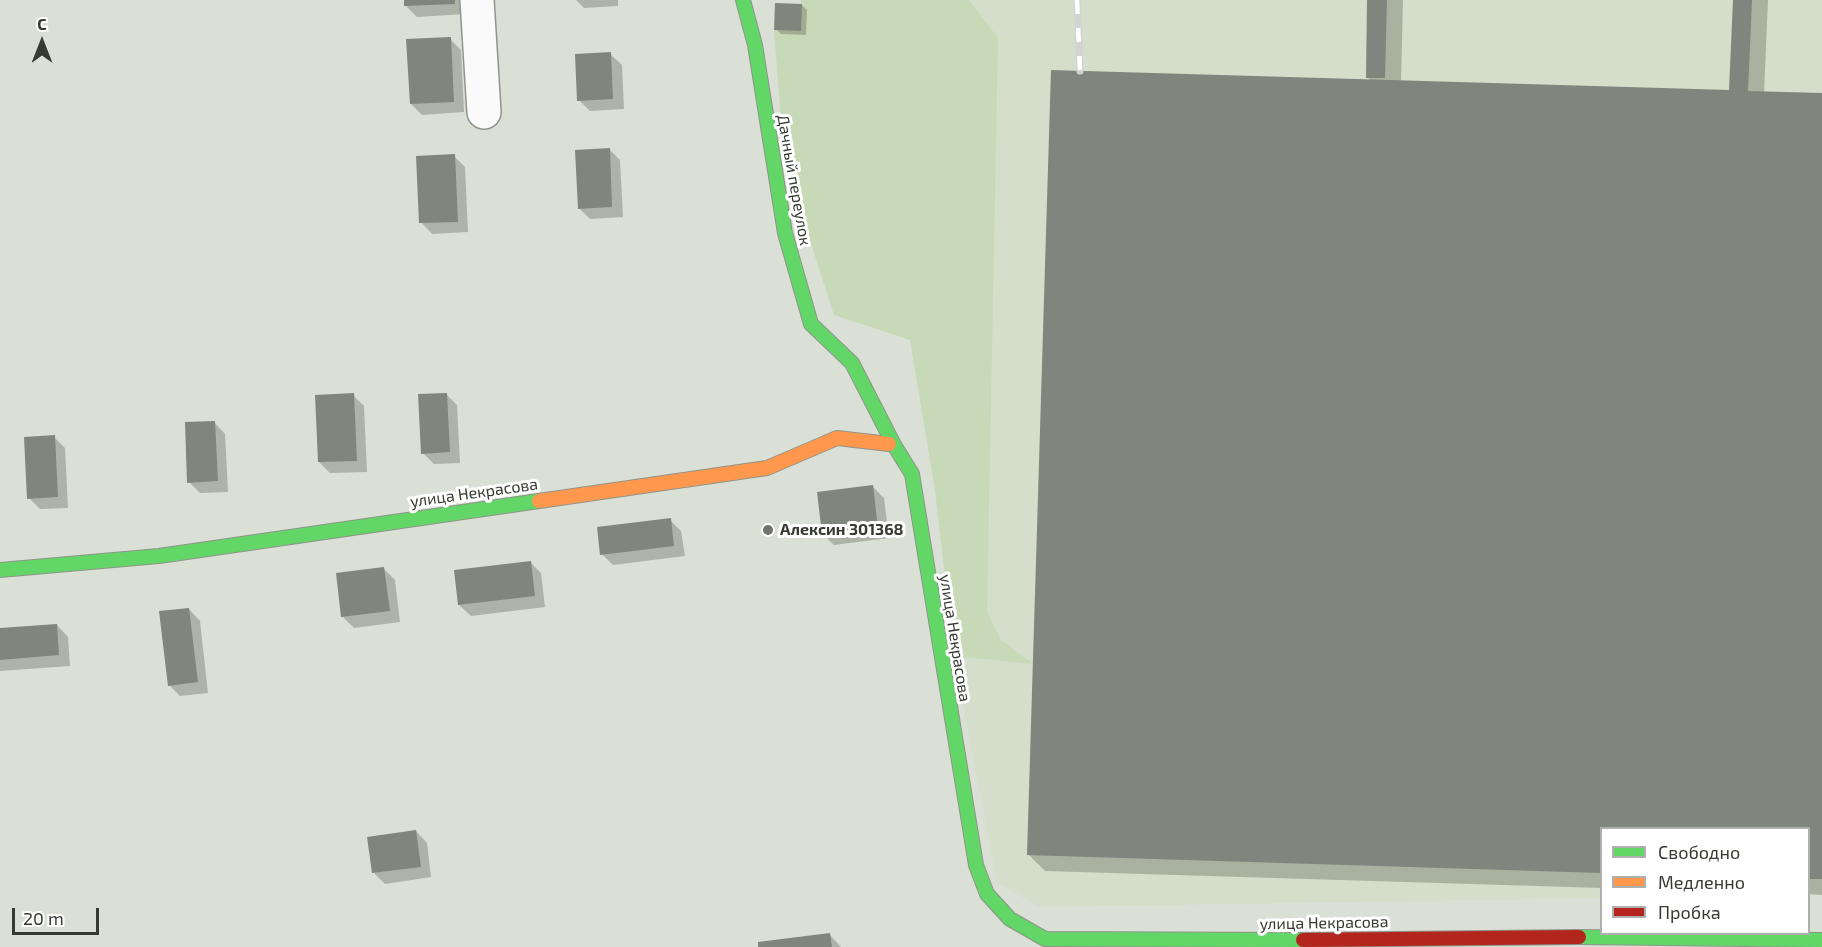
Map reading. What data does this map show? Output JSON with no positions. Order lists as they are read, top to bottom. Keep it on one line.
{"streets":{"main road":["Дачный переулок","улица Некрасова"]},"crossings":[["Дачный переулок","улица Некрасова"]],"places":["Алексин 301368"],"legend":["Свободно","Медленно","Пробка"],"scale_bar":"20 m","north":"top"}
